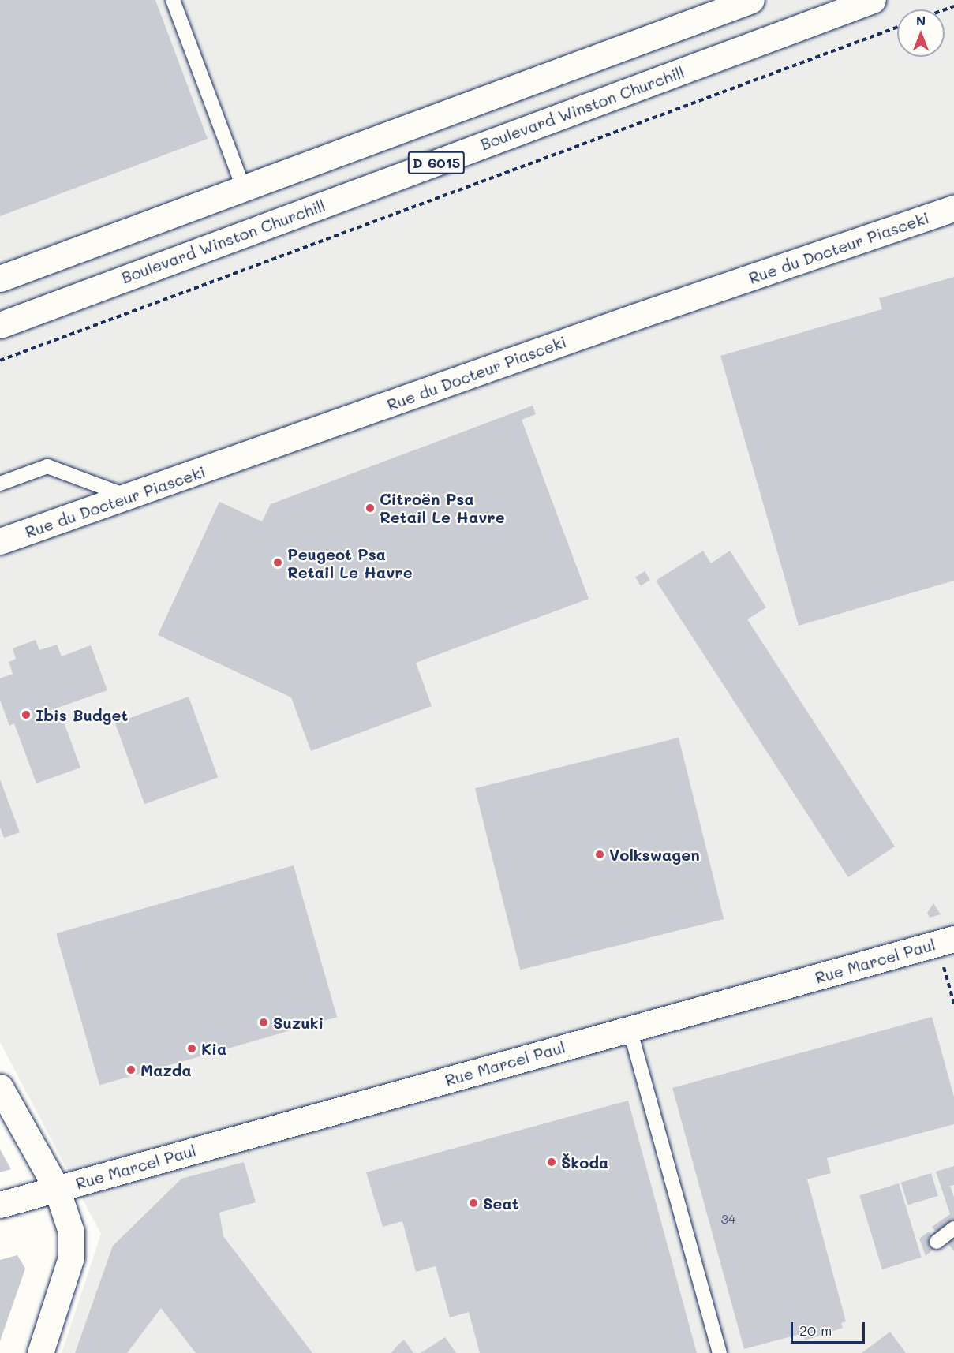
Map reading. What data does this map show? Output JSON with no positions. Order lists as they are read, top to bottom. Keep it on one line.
{"streets":{"street":["Boulevard Winston Churchill","D 6015","Rue du Docteur Piasceki","Rue Marcel Paul"]},"places":["Citroën Psa Retail Le Havre","Peugeot Psa Retail Le Havre","Ibis Budget","Volkswagen","Suzuki","Kia","Mazda","Škoda","Seat"],"house_numbers":["34"],"scale_bar":"20 m","north":"top"}
